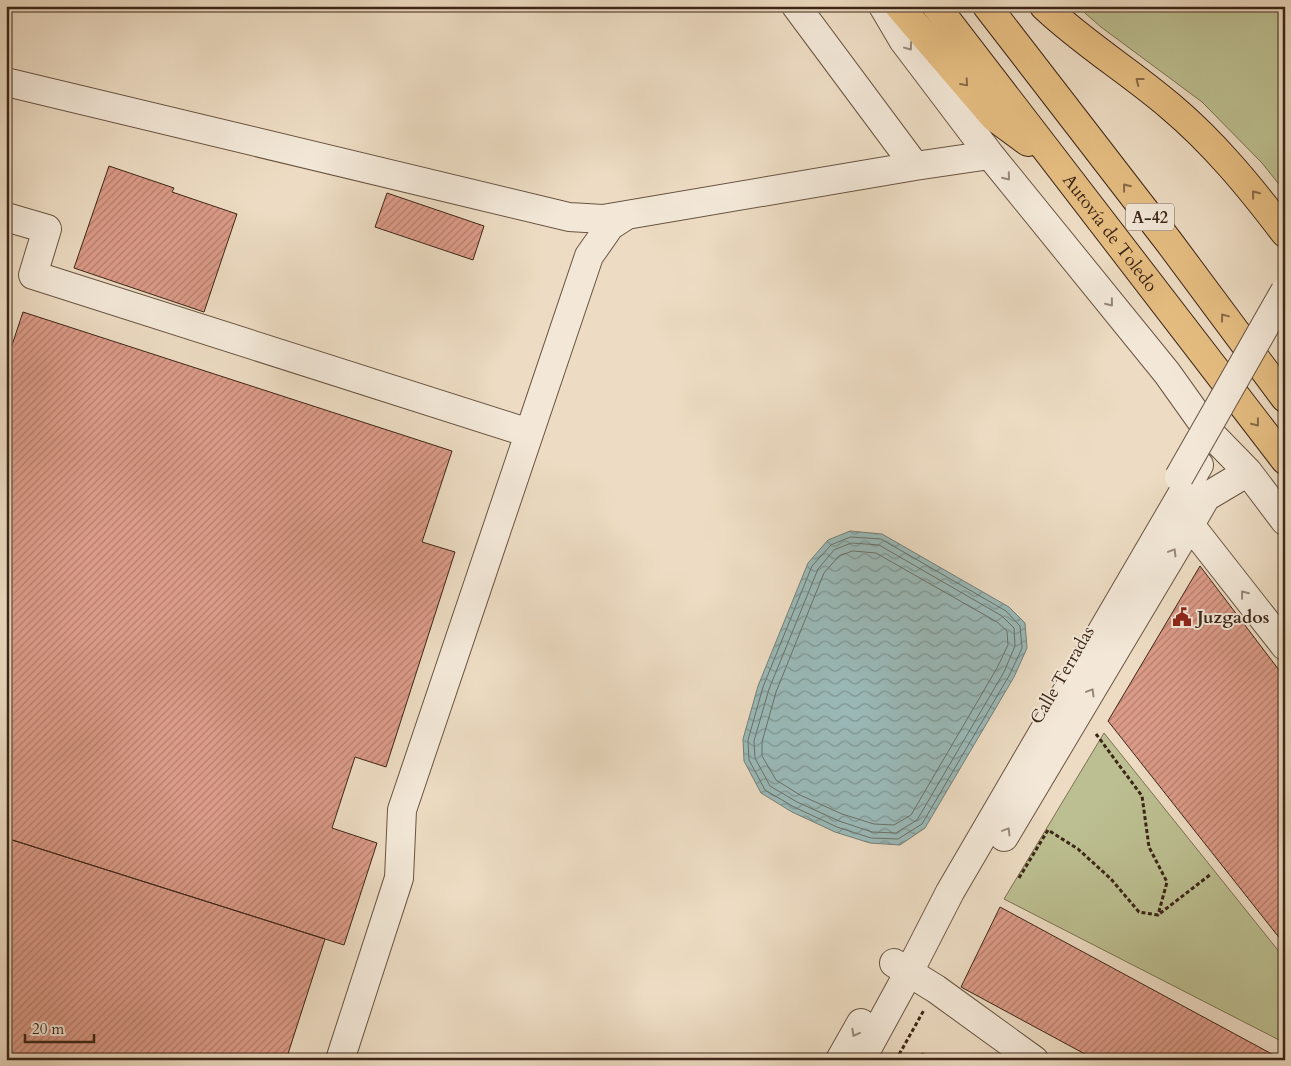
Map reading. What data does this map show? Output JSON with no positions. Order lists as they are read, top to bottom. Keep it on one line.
{"streets":{"highway":["A-42","Autovía de Toledo"],"street":["Calle Terradas"]},"places":{"public building":["Juzgados"]},"scale_bar":"20 m"}
